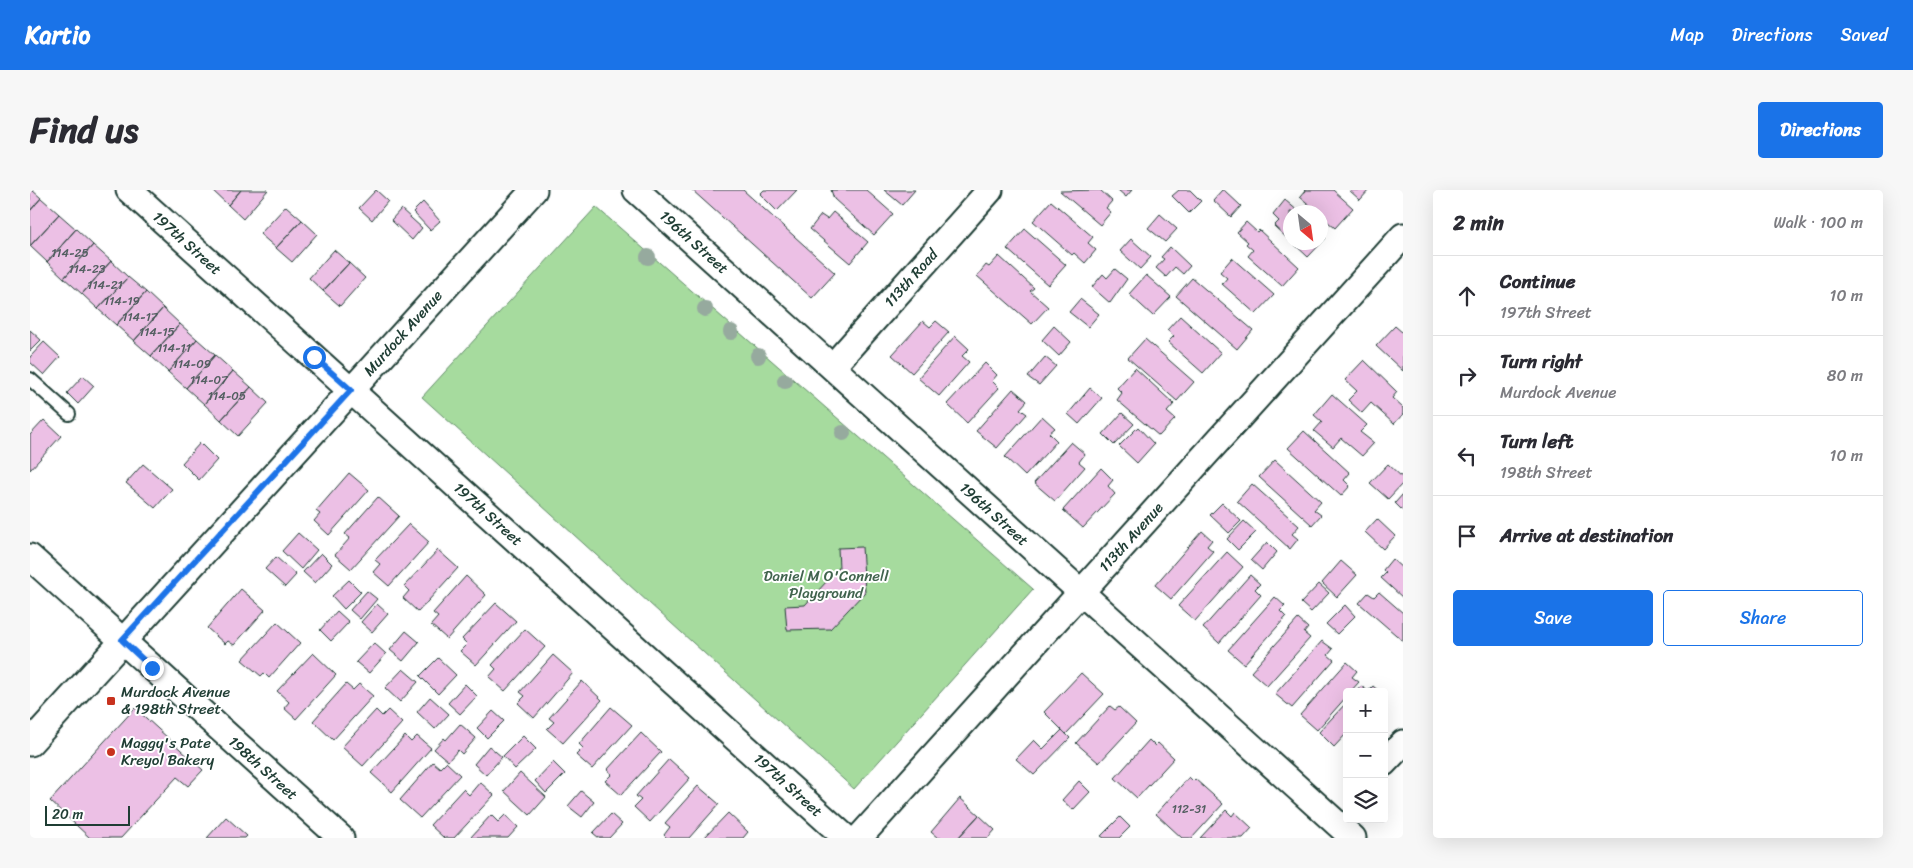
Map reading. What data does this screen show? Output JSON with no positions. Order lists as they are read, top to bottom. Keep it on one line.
{"streets":{"street":["196th Street","197th Street","113th Road","Murdock Avenue","113th Avenue","198th Street"]},"crossings":[["196th Street","113th Road"],["196th Street","113th Avenue"],["197th Street","Murdock Avenue"],["Murdock Avenue","198th Street"]],"parks":["Daniel M O'Connell Playground"],"places":{"transit":["Murdock Avenue & 198th Street"],"other":["Maggy's Pate Kreyol Bakery"]},"house_numbers":["114-25","114-23","114-21","114-19","114-17","114-15","114-11","114-09","114-07","114-05","112-31"],"scale_bar":"20 m","north":"bottom right","page":{"header":"Kartio","nav":["Map","Directions","Saved"],"title":"Find us","buttons":["Directions",["Save","Share"]],"heading":["2 min","Walk · 100 m"],"list":[["Continue","197th Street","10 m"],["Turn right","Murdock Avenue","80 m"],["Turn left","198th Street","10 m"],"Arrive at destination"],"map_buttons":["+","−"],"scale":"20 m"}}
